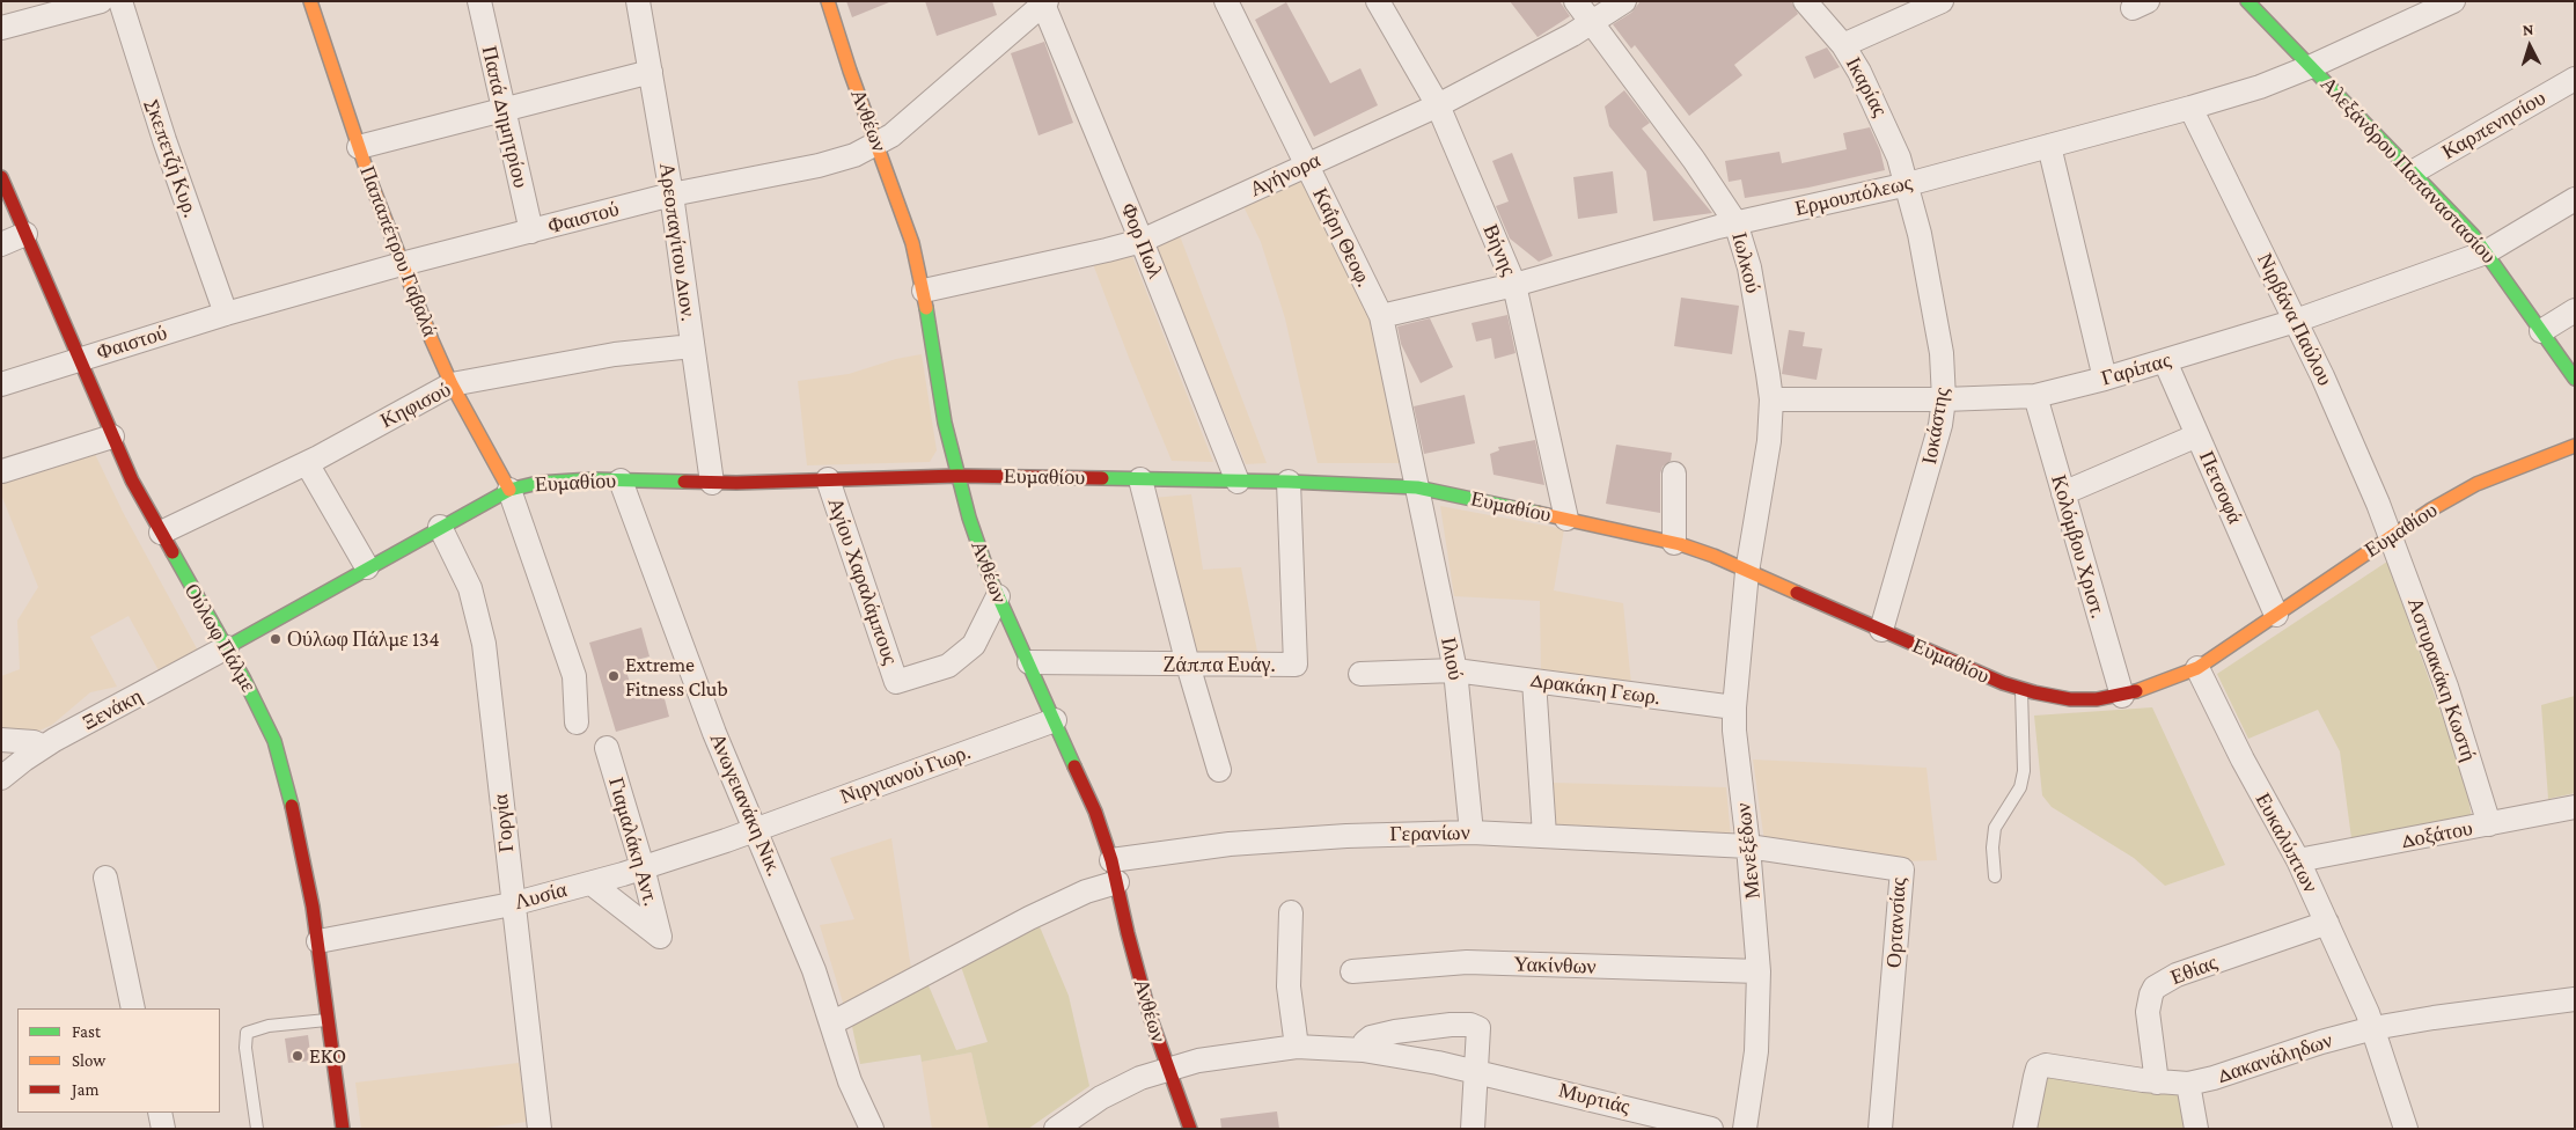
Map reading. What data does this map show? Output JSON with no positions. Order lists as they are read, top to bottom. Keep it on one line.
{"streets":{"street":["Ικαρίας","Παπά Δημητρίου","Ανθέων","Καρπενησίου","Σκεπετζή Κυρ.","Αλεξάνδρου Παπαναστασίου","Αγήνορα","Ερμουπόλεως","Φαιστού","Καΐρη Θεοφ.","Φορ Πωλ","Αρεοπαγίτου Διον.","Βήνης","Παπαπέτρου Γαβαλά","Ιωλκού","Νιρβάνα Παύλου","Γαρίπας","Κηφισού","Ιοκάστης","Ευμαθίου","Πετσοφά","Κολόμβου Χριστ.","Αγίου Χαραλάμπους","Ούλωφ Πάλμε","Ιλιού","Ζάππα Ευάγ.","Αστυρακάκη Κωστή","Δρακάκη Γεωρ.","Ξενάκη","Νιργιανού Γιωρ.","Ανωγειανάκη Νικ.","Γοργία","Γερανίων","Δοξάτου","Γιαμαλάκη Αντ.","Ευκαλύπτων","Μενεξέδων","Λυσία","Ορτανσίας","Υακίνθων","Εθίας","Δακανάληδων","Μυρτιάς"]},"crossings":[["Ικαρίας","Ερμουπόλεως"],["Ικαρίας","Ιοκάστης"],["Παπά Δημητρίου","Φαιστού"],["Ανθέων","Αγήνορα"],["Ανθέων","Φαιστού"],["Ανθέων","Ευμαθίου"],["Ανθέων","Αγίου Χαραλάμπους"],["Ανθέων","Ζάππα Ευάγ."],["Ανθέων","Νιργιανού Γιωρ."],["Ανθέων","Γερανίων"],["Ανθέων","Μυρτιάς"],["Καρπενησίου","Αλεξάνδρου Παπαναστασίου"],["Σκεπετζή Κυρ.","Φαιστού"],["Αλεξάνδρου Παπαναστασίου","Ερμουπόλεως"],["Αλεξάνδρου Παπαναστασίου","Γαρίπας"],["Αγήνορα","Καΐρη Θεοφ."],["Αγήνορα","Φορ Πωλ"],["Αγήνορα","Βήνης"],["Αγήνορα","Ιωλκού"],["Ερμουπόλεως","Καΐρη Θεοφ."],["Ερμουπόλεως","Βήνης"],["Ερμουπόλεως","Ιωλκού"],["Ερμουπόλεως","Νιρβάνα Παύλου"],["Ερμουπόλεως","Ιοκάστης"],["Φαιστού","Φορ Πωλ"],["Φαιστού","Αρεοπαγίτου Διον."],["Φαιστού","Παπαπέτρου Γαβαλά"],["Φαιστού","Ούλωφ Πάλμε"],["Καΐρη Θεοφ.","Ευμαθίου"],["Καΐρη Θεοφ.","Ιλιού"],["Φορ Πωλ","Ευμαθίου"],["Αρεοπαγίτου Διον.","Κηφισού"],["Αρεοπαγίτου Διον.","Ευμαθίου"],["Βήνης","Ευμαθίου"],["Παπαπέτρου Γαβαλά","Κηφισού"],["Παπαπέτρου Γαβαλά","Ευμαθίου"],["Ιωλκού","Γαρίπας"],["Ιωλκού","Ευμαθίου"],["Ιωλκού","Μενεξέδων"],["Νιρβάνα Παύλου","Γαρίπας"],["Νιρβάνα Παύλου","Ευμαθίου"],["Νιρβάνα Παύλου","Αστυρακάκη Κωστή"],["Γαρίπας","Ιοκάστης"],["Γαρίπας","Πετσοφά"],["Γαρίπας","Κολόμβου Χριστ."],["Κηφισού","Ούλωφ Πάλμε"],["Ιοκάστης","Ευμαθίου"],["Ευμαθίου","Πετσοφά"],["Ευμαθίου","Κολόμβου Χριστ."],["Ευμαθίου","Αγίου Χαραλάμπους"],["Ευμαθίου","Ούλωφ Πάλμε"],["Ευμαθίου","Ιλιού"],["Ευμαθίου","Ζάππα Ευάγ."],["Ευμαθίου","Αστυρακάκη Κωστή"],["Ευμαθίου","Ξενάκη"],["Ευμαθίου","Ανωγειανάκη Νικ."],["Ευμαθίου","Γοργία"],["Ευμαθίου","Ευκαλύπτων"],["Ευμαθίου","Μενεξέδων"],["Ούλωφ Πάλμε","Ξενάκη"],["Ούλωφ Πάλμε","Λυσία"],["Ιλιού","Δρακάκη Γεωρ."],["Ιλιού","Γερανίων"],["Αστυρακάκη Κωστή","Δοξάτου"],["Δρακάκη Γεωρ.","Μενεξέδων"],["Νιργιανού Γιωρ.","Ανωγειανάκη Νικ."],["Νιργιανού Γιωρ.","Λυσία"],["Ανωγειανάκη Νικ.","Γερανίων"],["Ανωγειανάκη Νικ.","Λυσία"],["Γοργία","Λυσία"],["Γερανίων","Μενεξέδων"],["Γερανίων","Ορτανσίας"],["Δοξάτου","Ευκαλύπτων"],["Γιαμαλάκη Αντ.","Λυσία"],["Ευκαλύπτων","Εθίας"],["Ευκαλύπτων","Δακανάληδων"],["Μενεξέδων","Ορτανσίας"],["Μενεξέδων","Υακίνθων"],["Εθίας","Δακανάληδων"]],"places":["Ούλωφ Πάλμε 134","Extreme Fitness Club","EKO"],"legend":["Fast","Slow","Jam"],"north":"top"}
